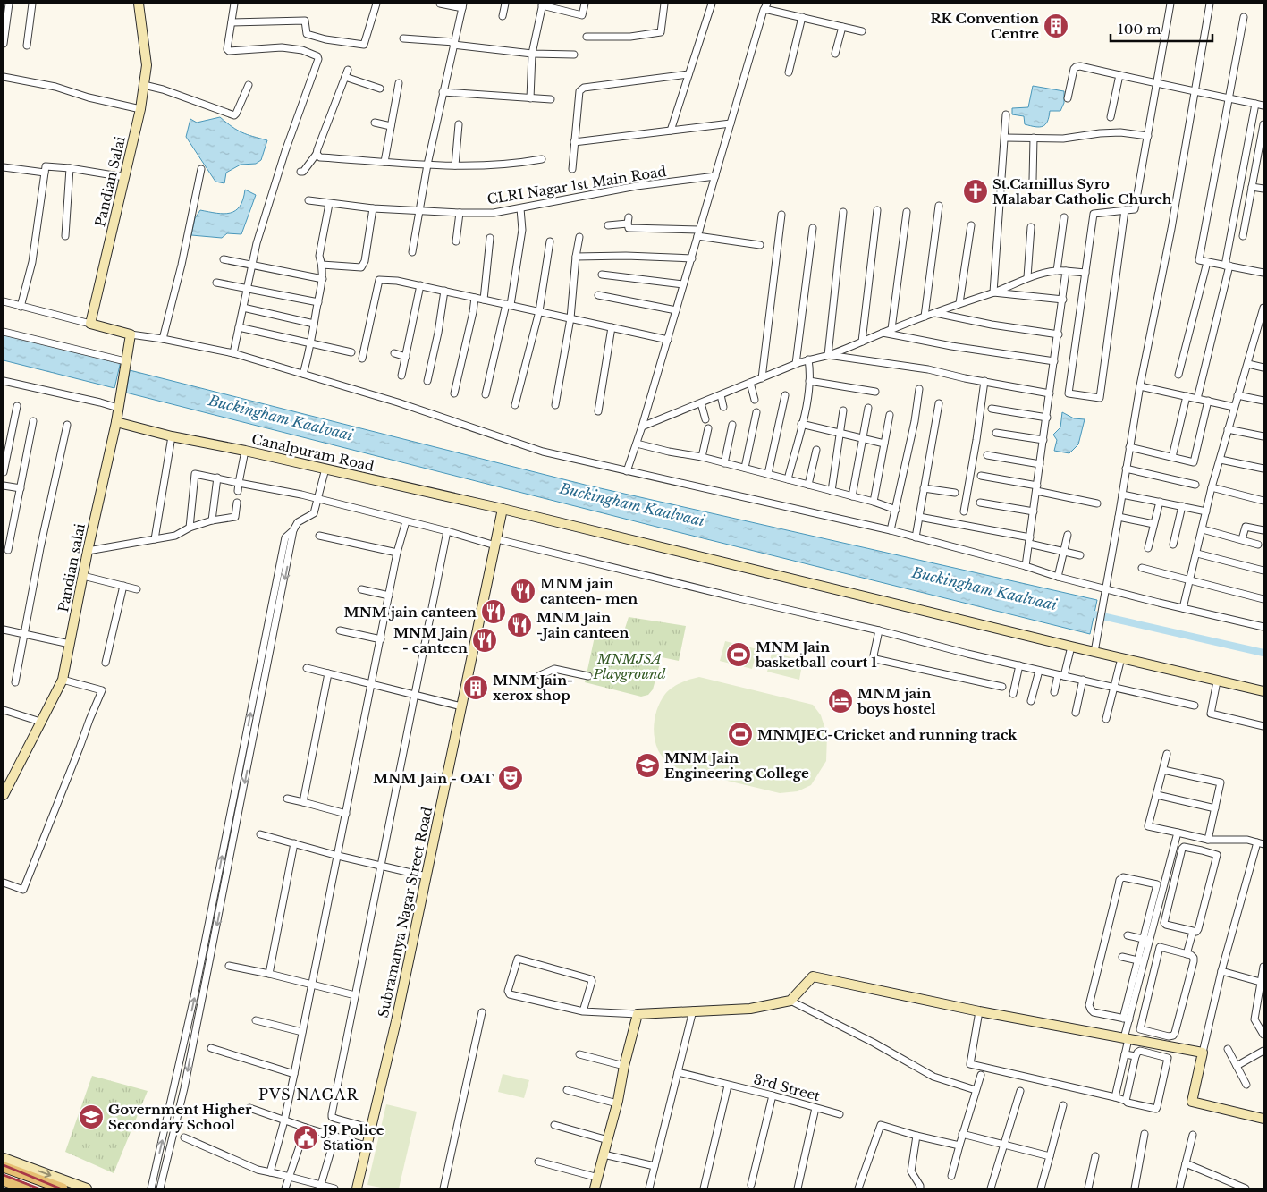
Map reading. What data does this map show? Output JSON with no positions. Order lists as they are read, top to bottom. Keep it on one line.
{"streets":{"street":["Pandian Salai","CLRI Nagar 1st Main Road","Canalpuram Road","Pandian salai","Subramanya Nagar Street Road","3rd Street"]},"crossings":[["Canalpuram Road","Pandian salai"],["Canalpuram Road","Subramanya Nagar Street Road"]],"districts":["PVS NAGAR"],"water":["Buckingham Kaalvaai"],"parks":["MNMJSA Playground"],"places":{"building":["RK Convention Centre","MNM Jain- xerox shop"],"church":["St.Camillus Syro Malabar Catholic Church"],"restaurant":["MNM jain canteen- men","MNM jain canteen","MNM Jain -Jain canteen","MNM Jain - canteen"],"sports":["MNM Jain basketball court 1","MNMJEC-Cricket and running track"],"hotel":["MNM jain boys hostel"],"school or university":["MNM Jain Engineering College","Government Higher Secondary School"],"theatre":["MNM Jain - OAT"],"public building":["J9 Police Station"]},"scale_bar":"100 m"}
